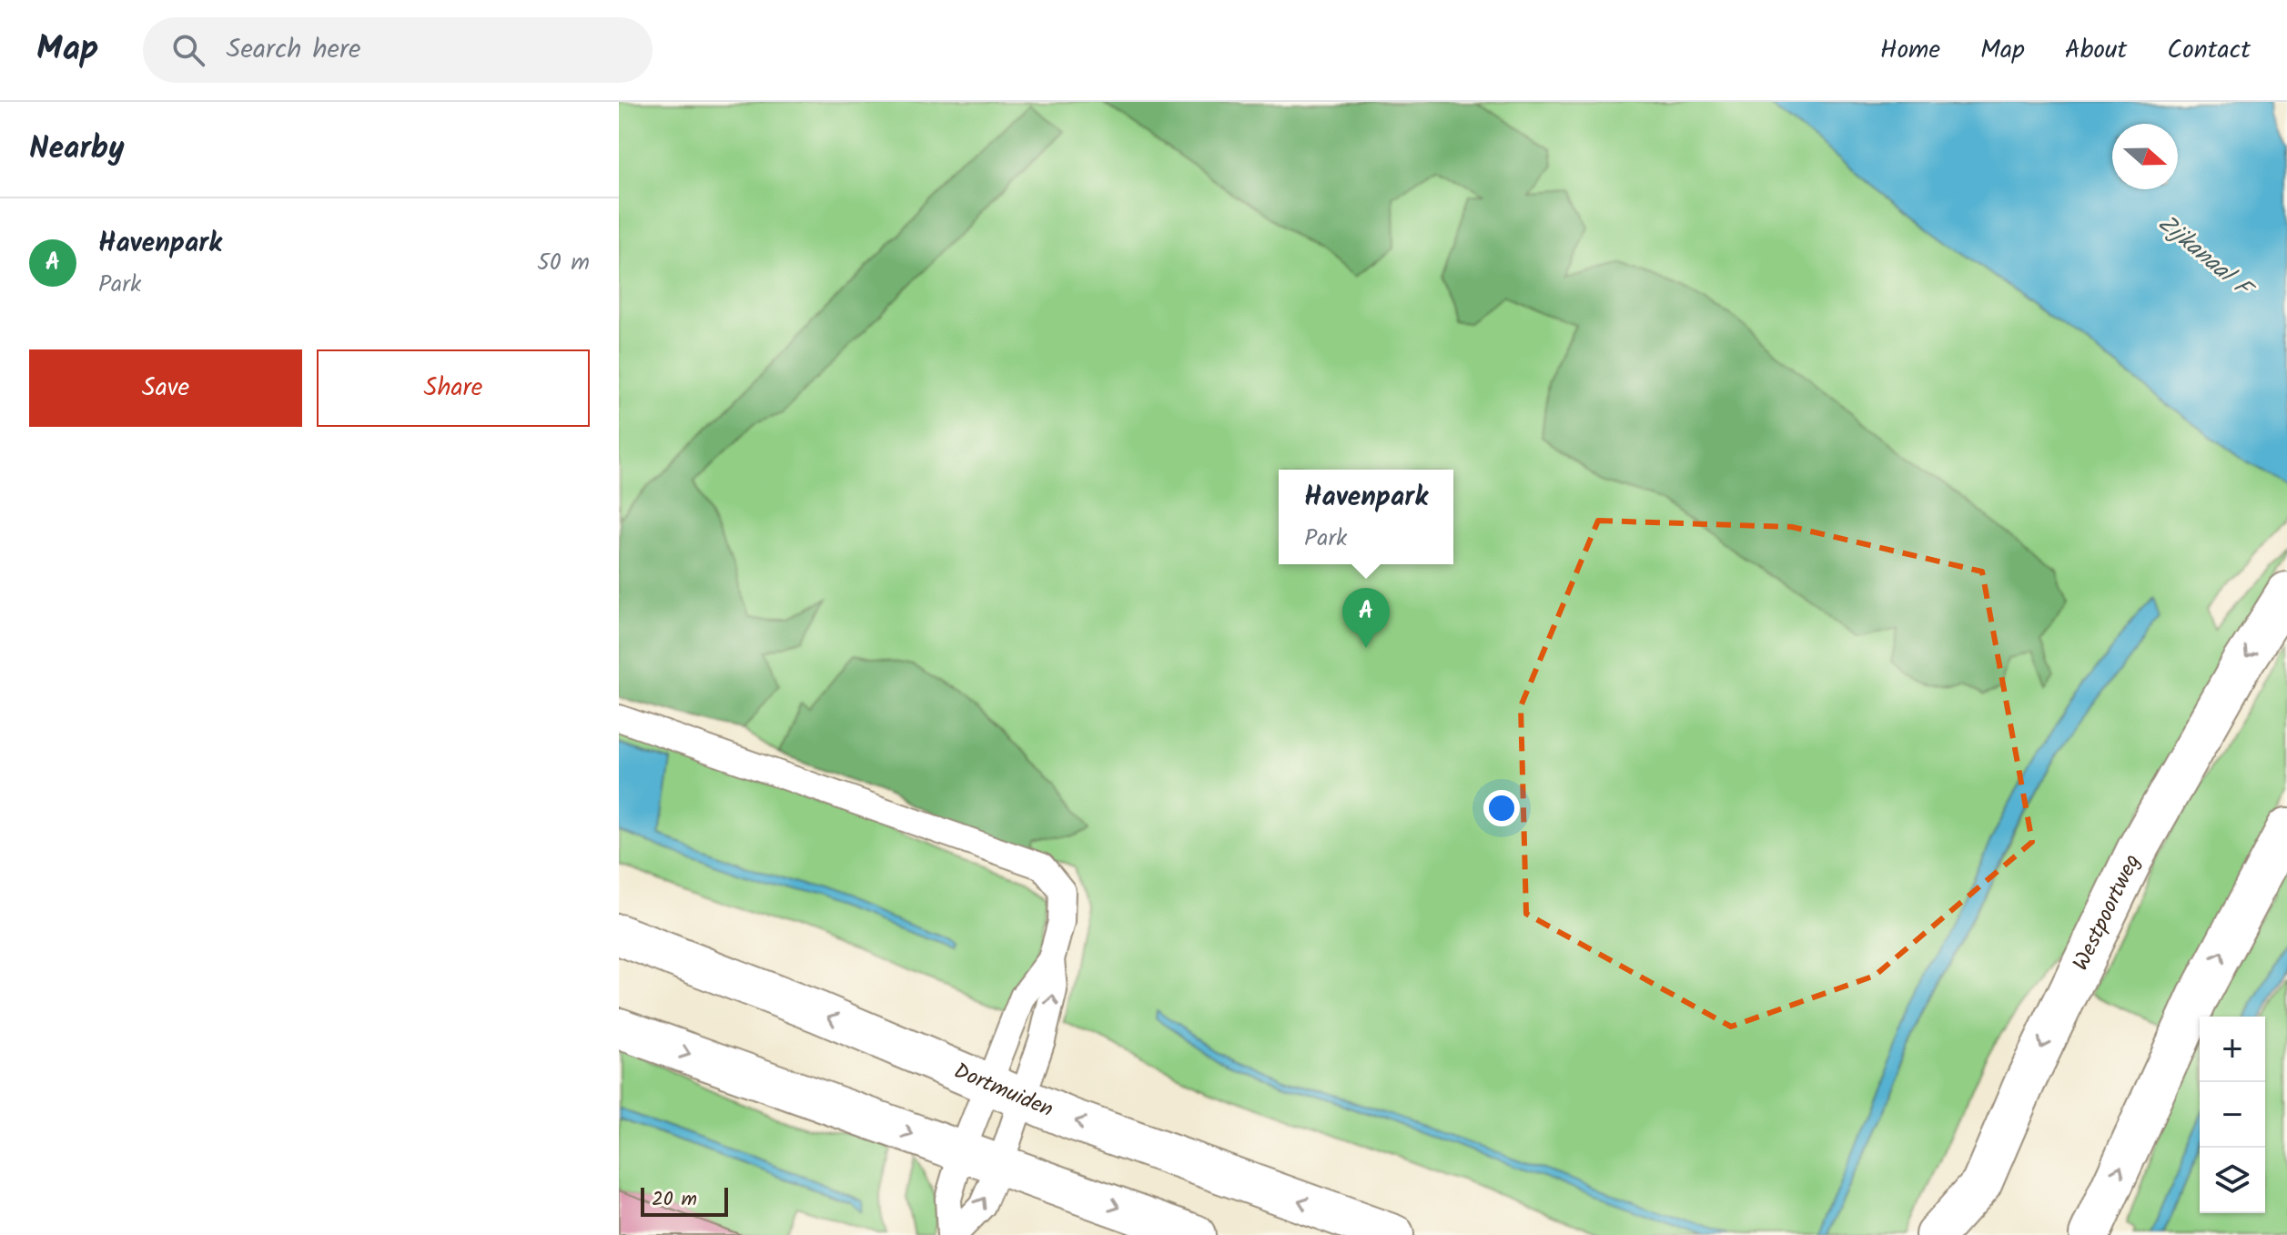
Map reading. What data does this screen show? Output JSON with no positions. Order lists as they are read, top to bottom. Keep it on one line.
{"streets":{"main road":["Westpoortweg","Dortmuiden"]},"water":["Zijkanaal F"],"scale_bar":"20 m","north":"right","page":{"header":"Map","search":"Search here","nav":["Home","Map","About","Contact"],"heading":"Nearby","list":[{"mark":"A","name":"Havenpark","note":"Park","value":"50 m"}],"buttons":["Save","Share"],"popup":["Havenpark","Park"],"pins":"A","map_buttons":["+","−"],"scale":"20 m"}}
